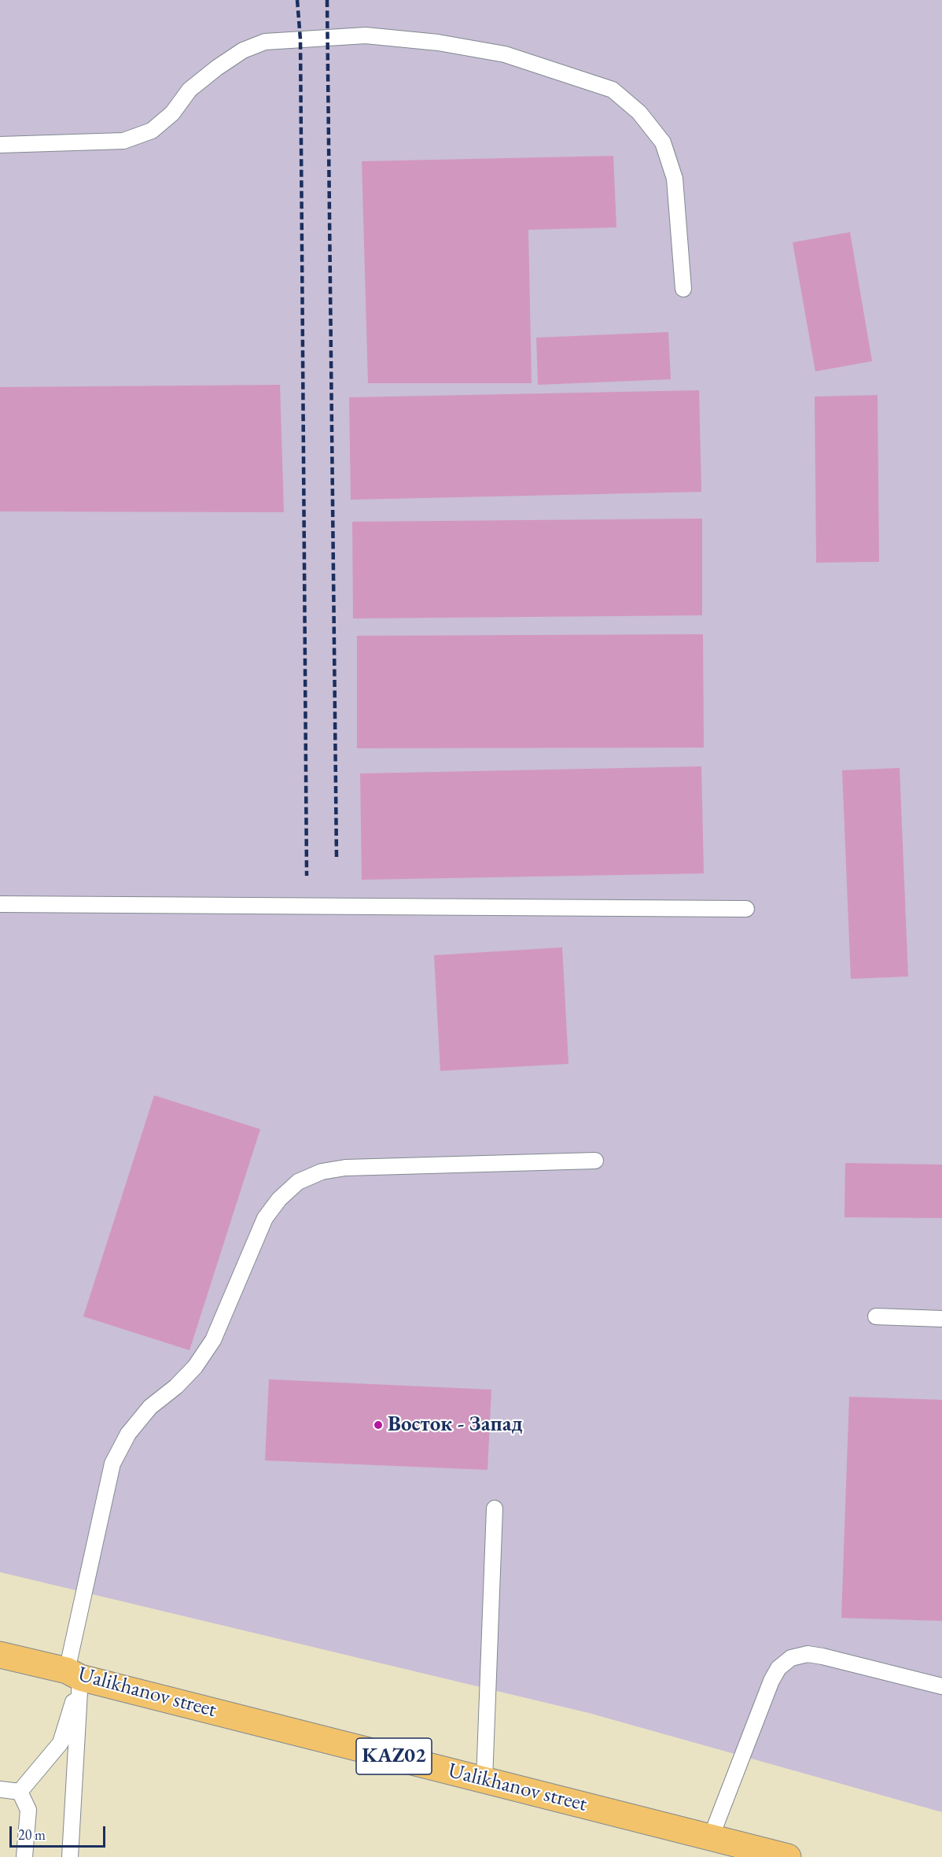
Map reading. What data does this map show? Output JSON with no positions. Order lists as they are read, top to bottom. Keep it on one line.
{"streets":{"highway":["Ualikhanov street","KАZ02"]},"places":["Восток - Запад"],"scale_bar":"20 m"}
